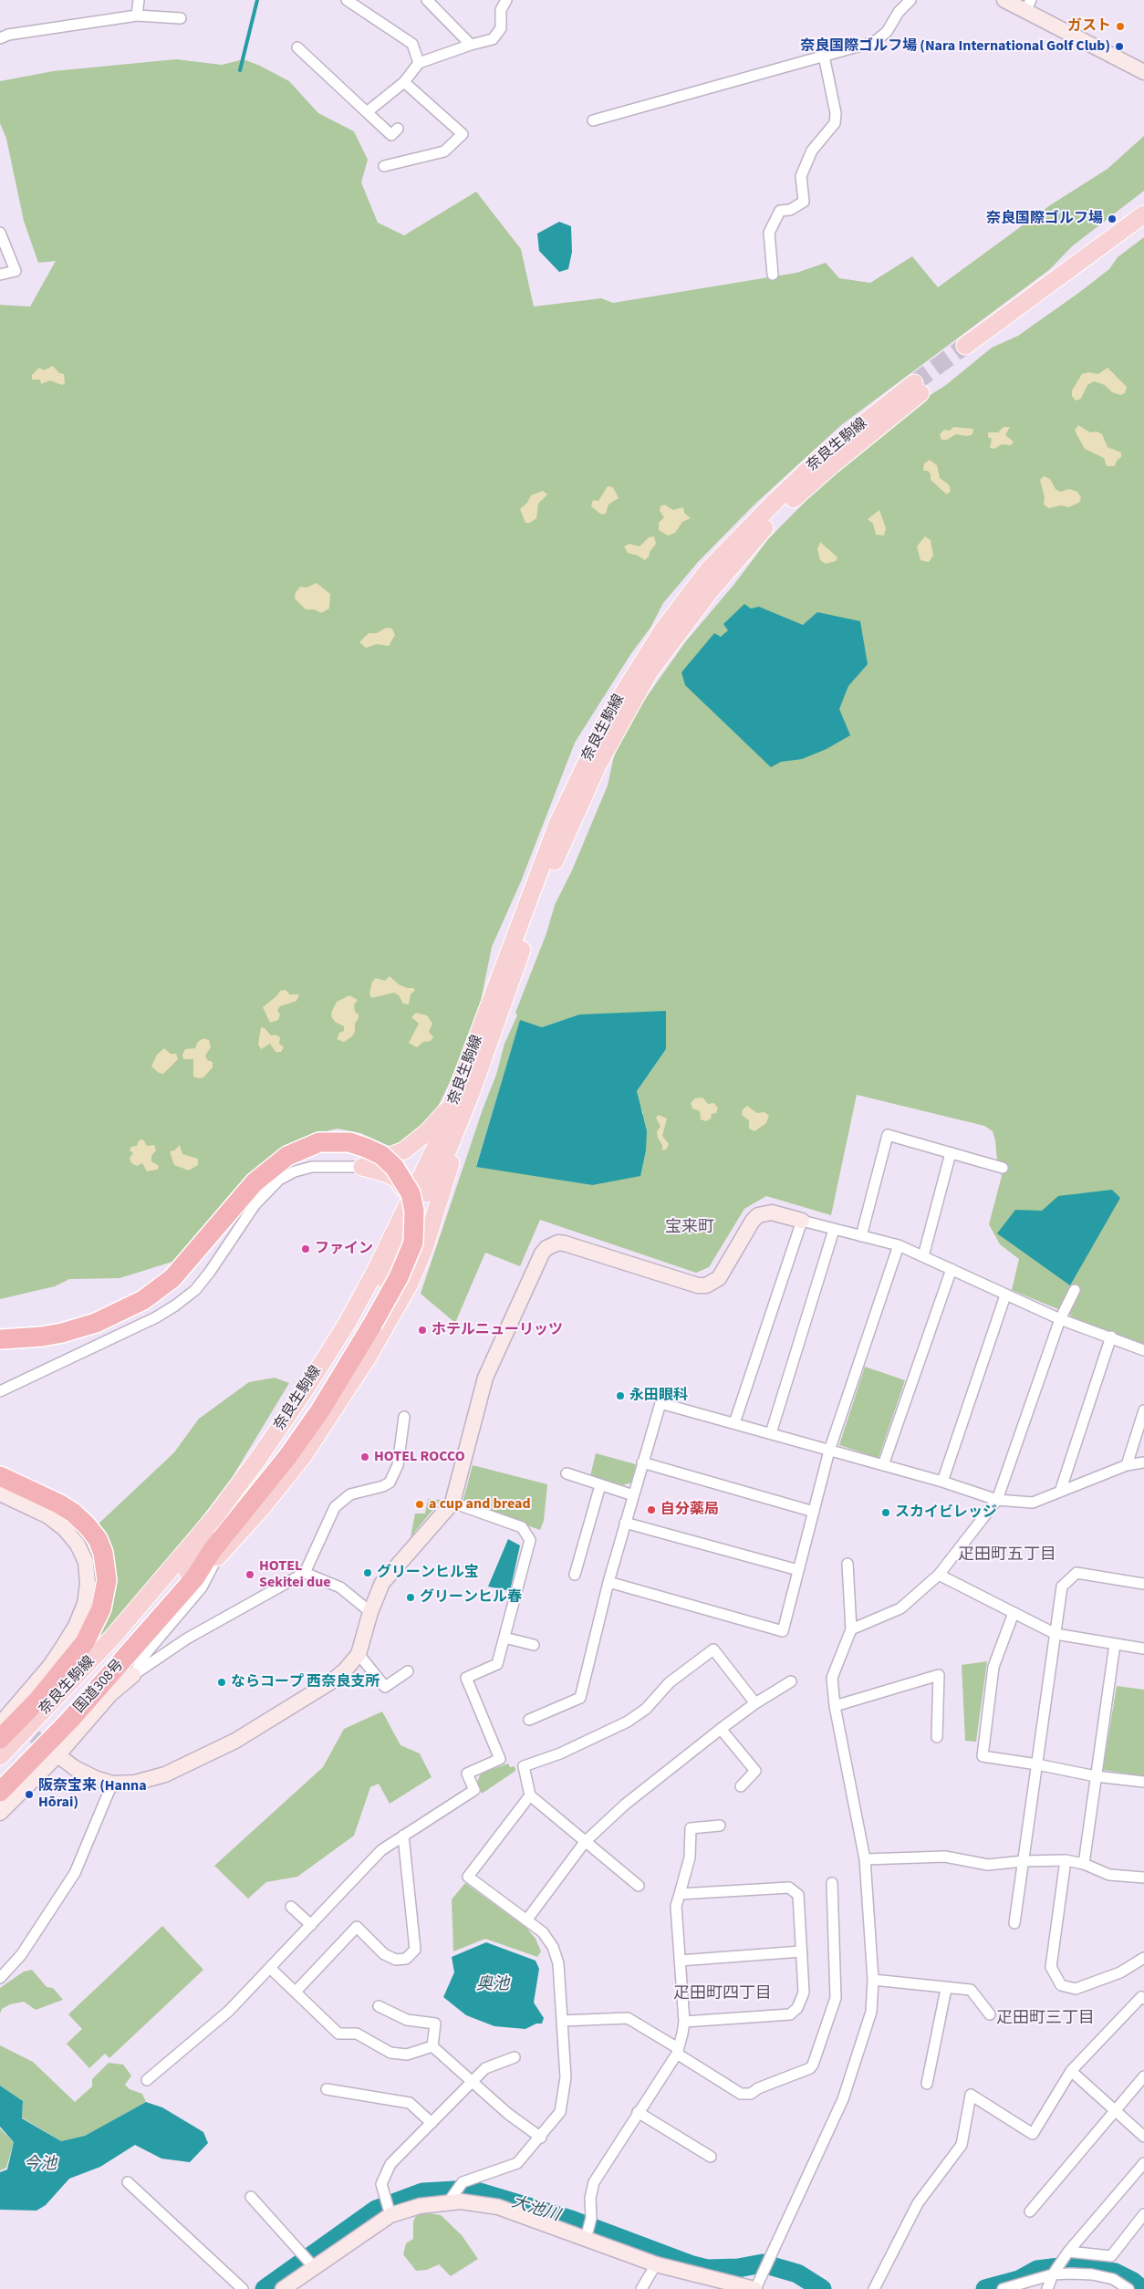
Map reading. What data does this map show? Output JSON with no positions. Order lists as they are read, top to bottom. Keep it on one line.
{"streets":{"highway":["国道308号"],"main road":["奈良生駒線"]},"crossings":[["奈良生駒線","国道308号"]],"districts":["宝来町","疋田町五丁目","疋田町四丁目","疋田町三丁目"],"water":["奥池","今池","大池川"],"places":["ガスト","奈良国際ゴルフ場 (Nara International Golf Club)","奈良国際ゴルフ場","ファイン","ホテルニューリッツ","永田眼科","HOTEL ROCCO","a cup and bread","自分薬局","スカイビレッジ","グリーンヒル宝","HOTEL Sekitei due","グリーンヒル春","ならコープ 西奈良支所","阪奈宝来 (Hanna Hōrai)"]}
